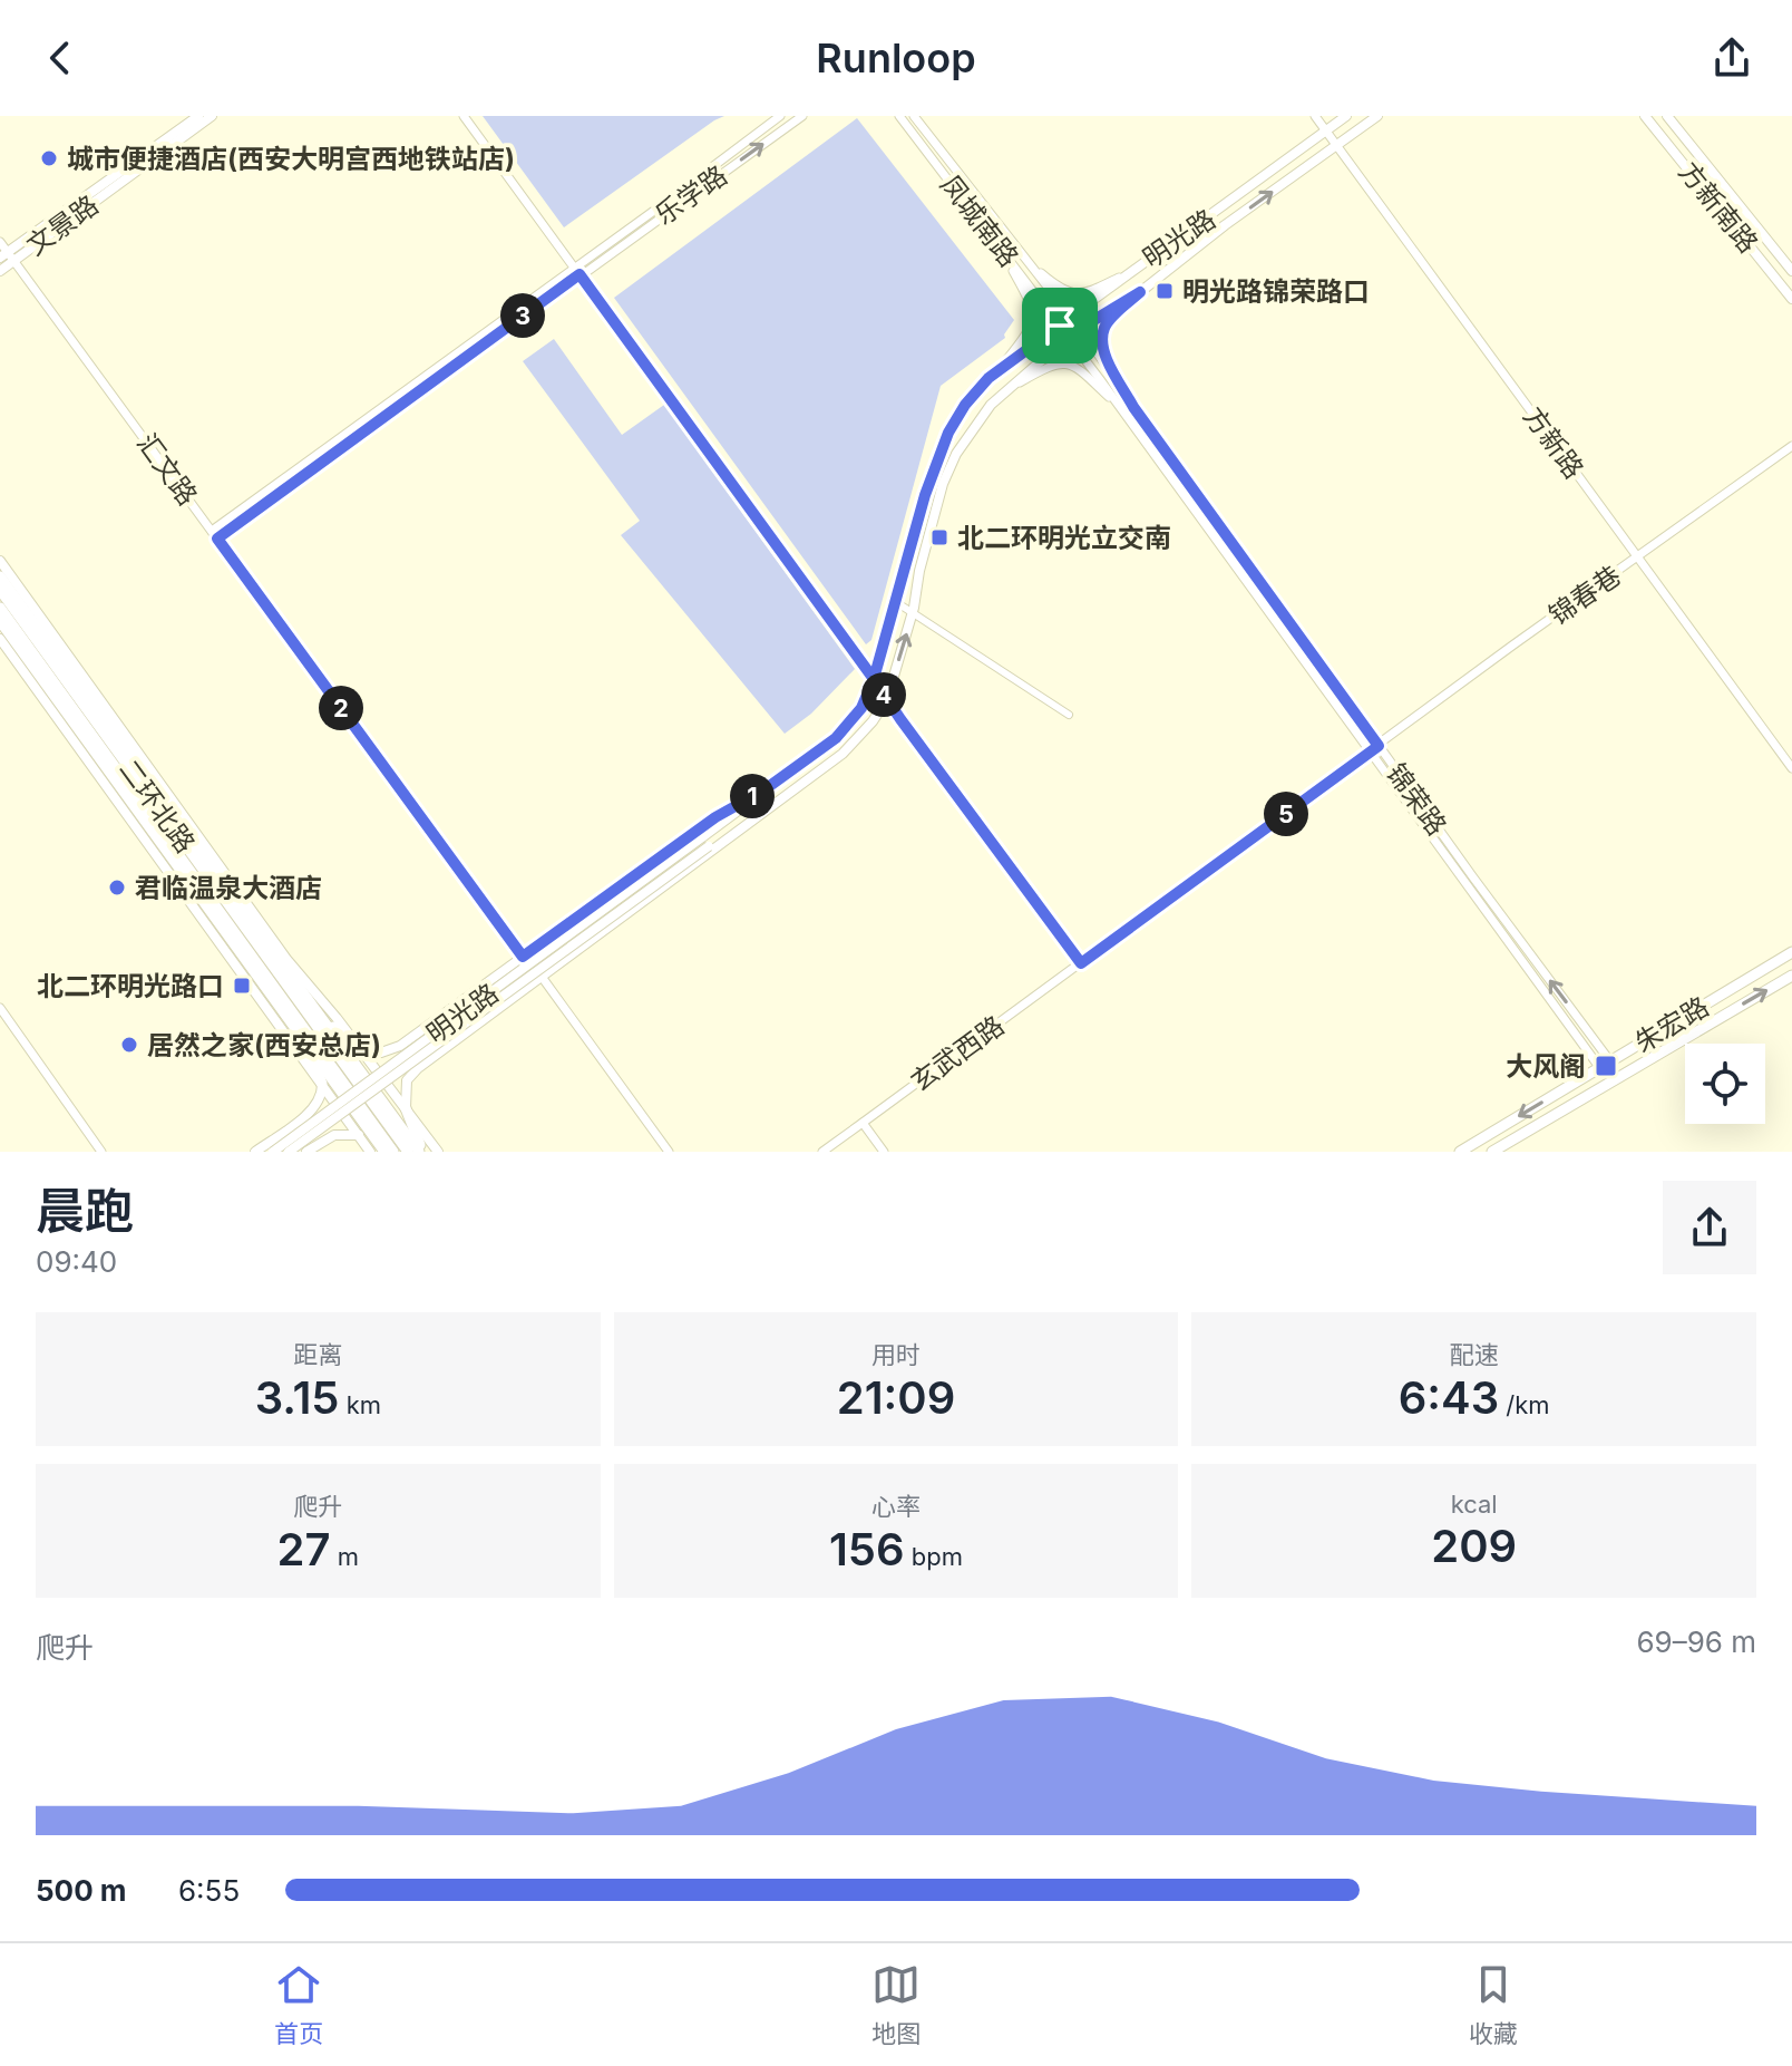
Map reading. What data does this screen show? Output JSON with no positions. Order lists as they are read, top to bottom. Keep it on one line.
{"streets":{"main road":["方新南路","文景路","明光路","二环北路","朱宏路"],"street":["乐学路","凤城南路","方新路","汇文路","锦春巷","锦荣路","玄武西路"]},"crossings":[["凤城南路","明光路"],["凤城南路","锦荣路"],["文景路","汇文路"],["明光路","方新路"],["明光路","锦荣路"],["方新路","锦春巷"],["锦春巷","锦荣路"],["锦春巷","玄武西路"],["锦荣路","朱宏路"],["锦荣路","玄武西路"]],"places":{"other":["城市便捷酒店(西安大明宫西地铁站店)","君临温泉大酒店","居然之家(西安总店)"],"transit":["明光路锦荣路口","北二环明光立交南","北二环明光路口","大风阁"]},"page":{"header":"Runloop","pins":["3","4","2","1","5"],"heading":["晨跑","09:40"],"stats":[["距离","3.15 km"],["用时","21:09"],["配速","6:43 /km"],["爬升","27 m"],["心率","156 bpm"],["kcal","209"]],"chart":["爬升","69–96 m"],"list":[{"name":"500 m","note":"6:55"}],"tabs":["首页","地图","收藏"]}}
